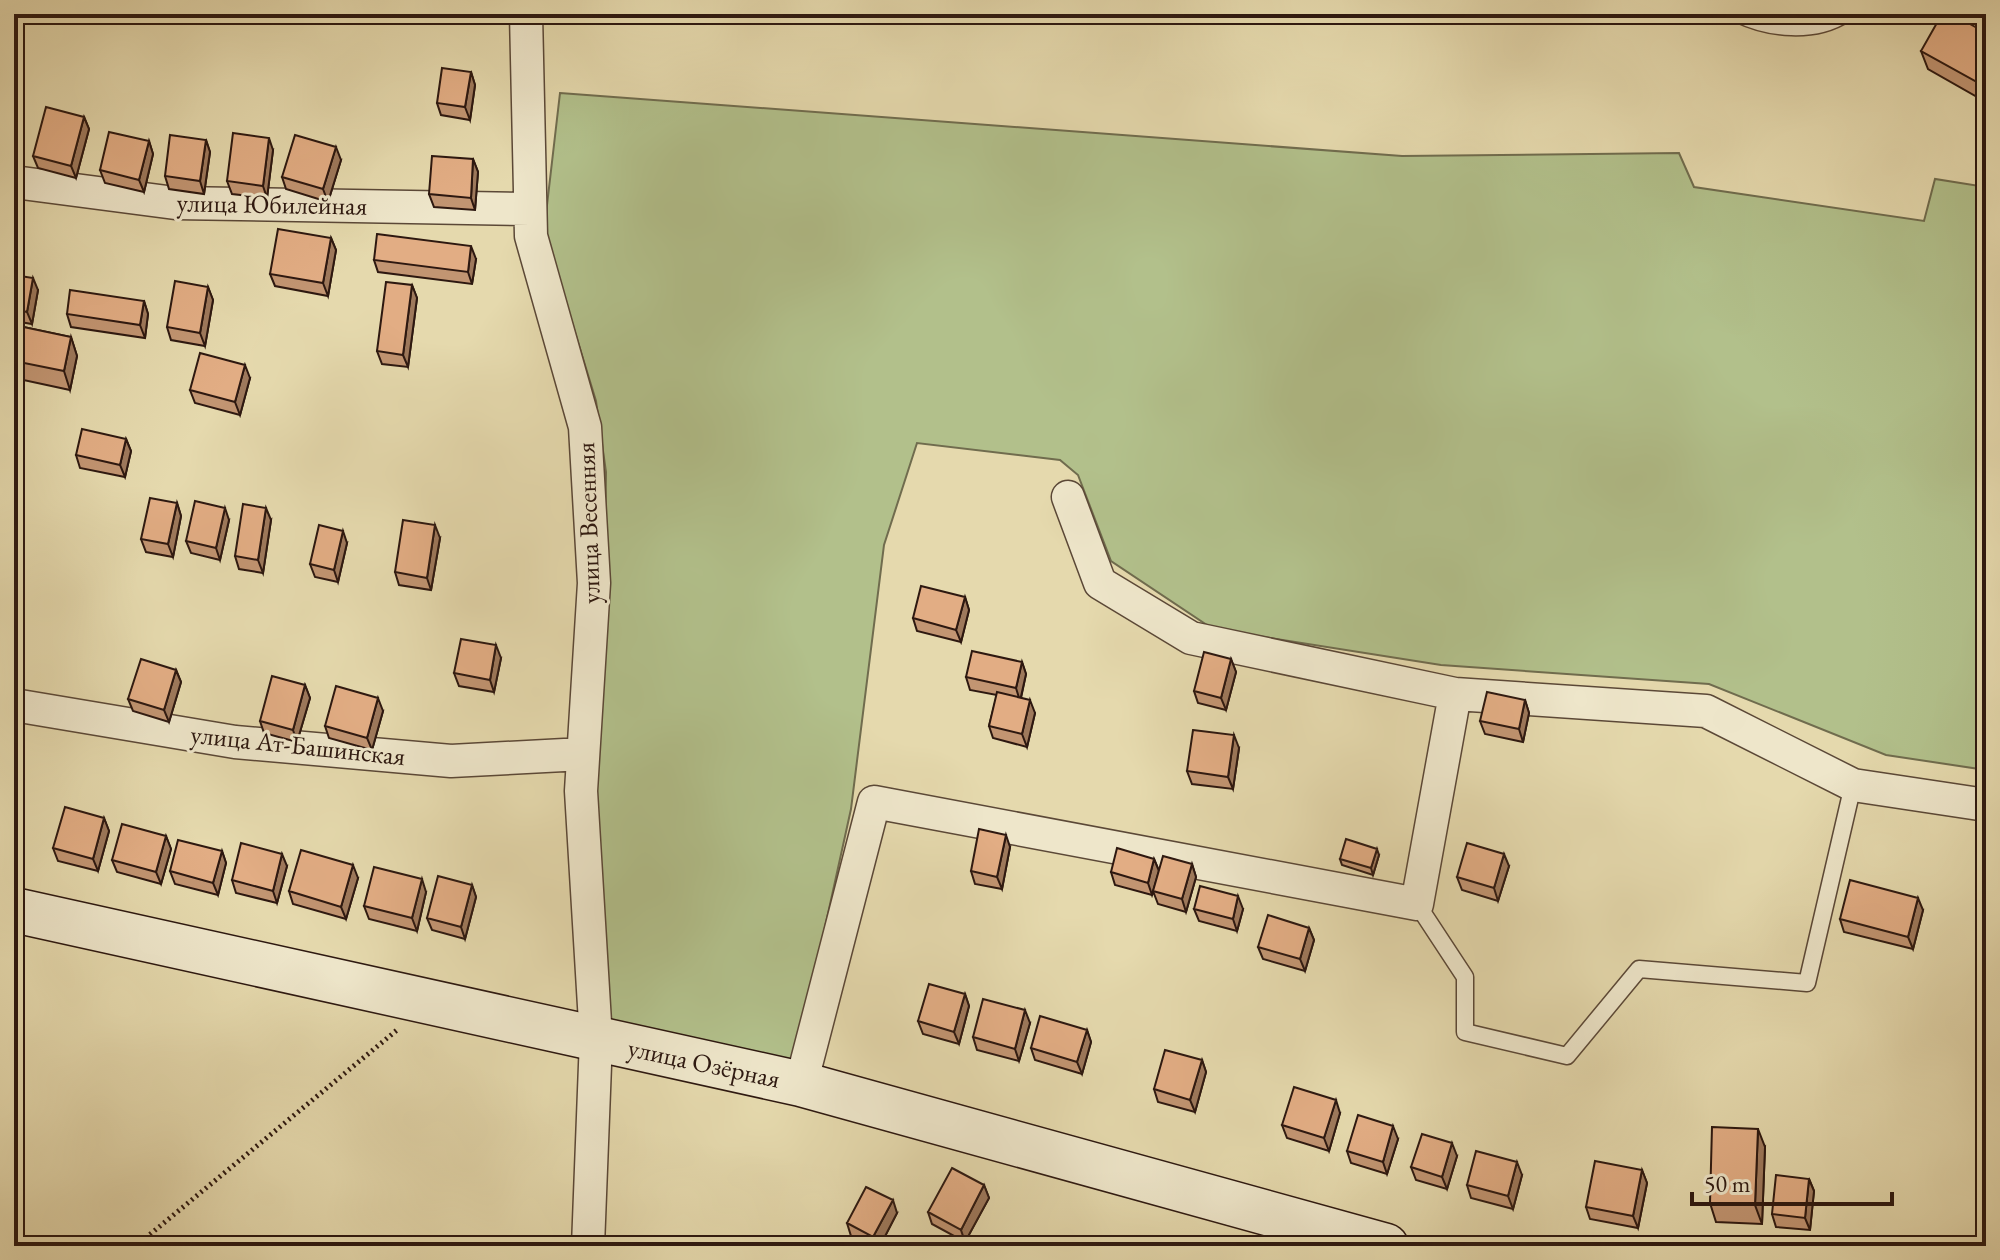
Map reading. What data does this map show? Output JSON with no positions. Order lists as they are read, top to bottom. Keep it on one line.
{"streets":{"street":["улица Юбилейная","улица Весенняя","улица Ат-Башинская","улица Озёрная"]},"crossings":[["улица Юбилейная","улица Весенняя"],["улица Весенняя","улица Ат-Башинская"],["улица Весенняя","улица Озёрная"]],"scale_bar":"50 m"}
